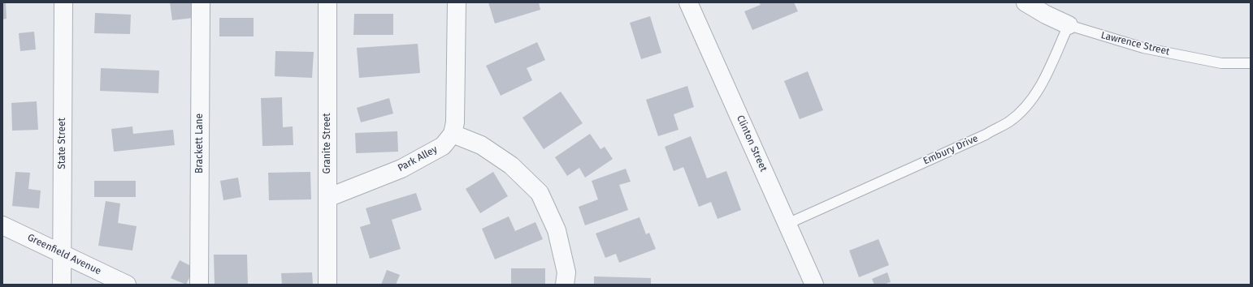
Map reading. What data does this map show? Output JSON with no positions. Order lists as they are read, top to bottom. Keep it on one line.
{"streets":{"street":["Lawrence Street","State Street","Brackett Lane","Granite Street","Clinton Street","Park Alley","Greenfield Avenue"],"lane":["Embury Drive"]},"crossings":[["Lawrence Street","Embury Drive"],["State Street","Greenfield Avenue"],["Granite Street","Park Alley"],["Clinton Street","Embury Drive"]]}
